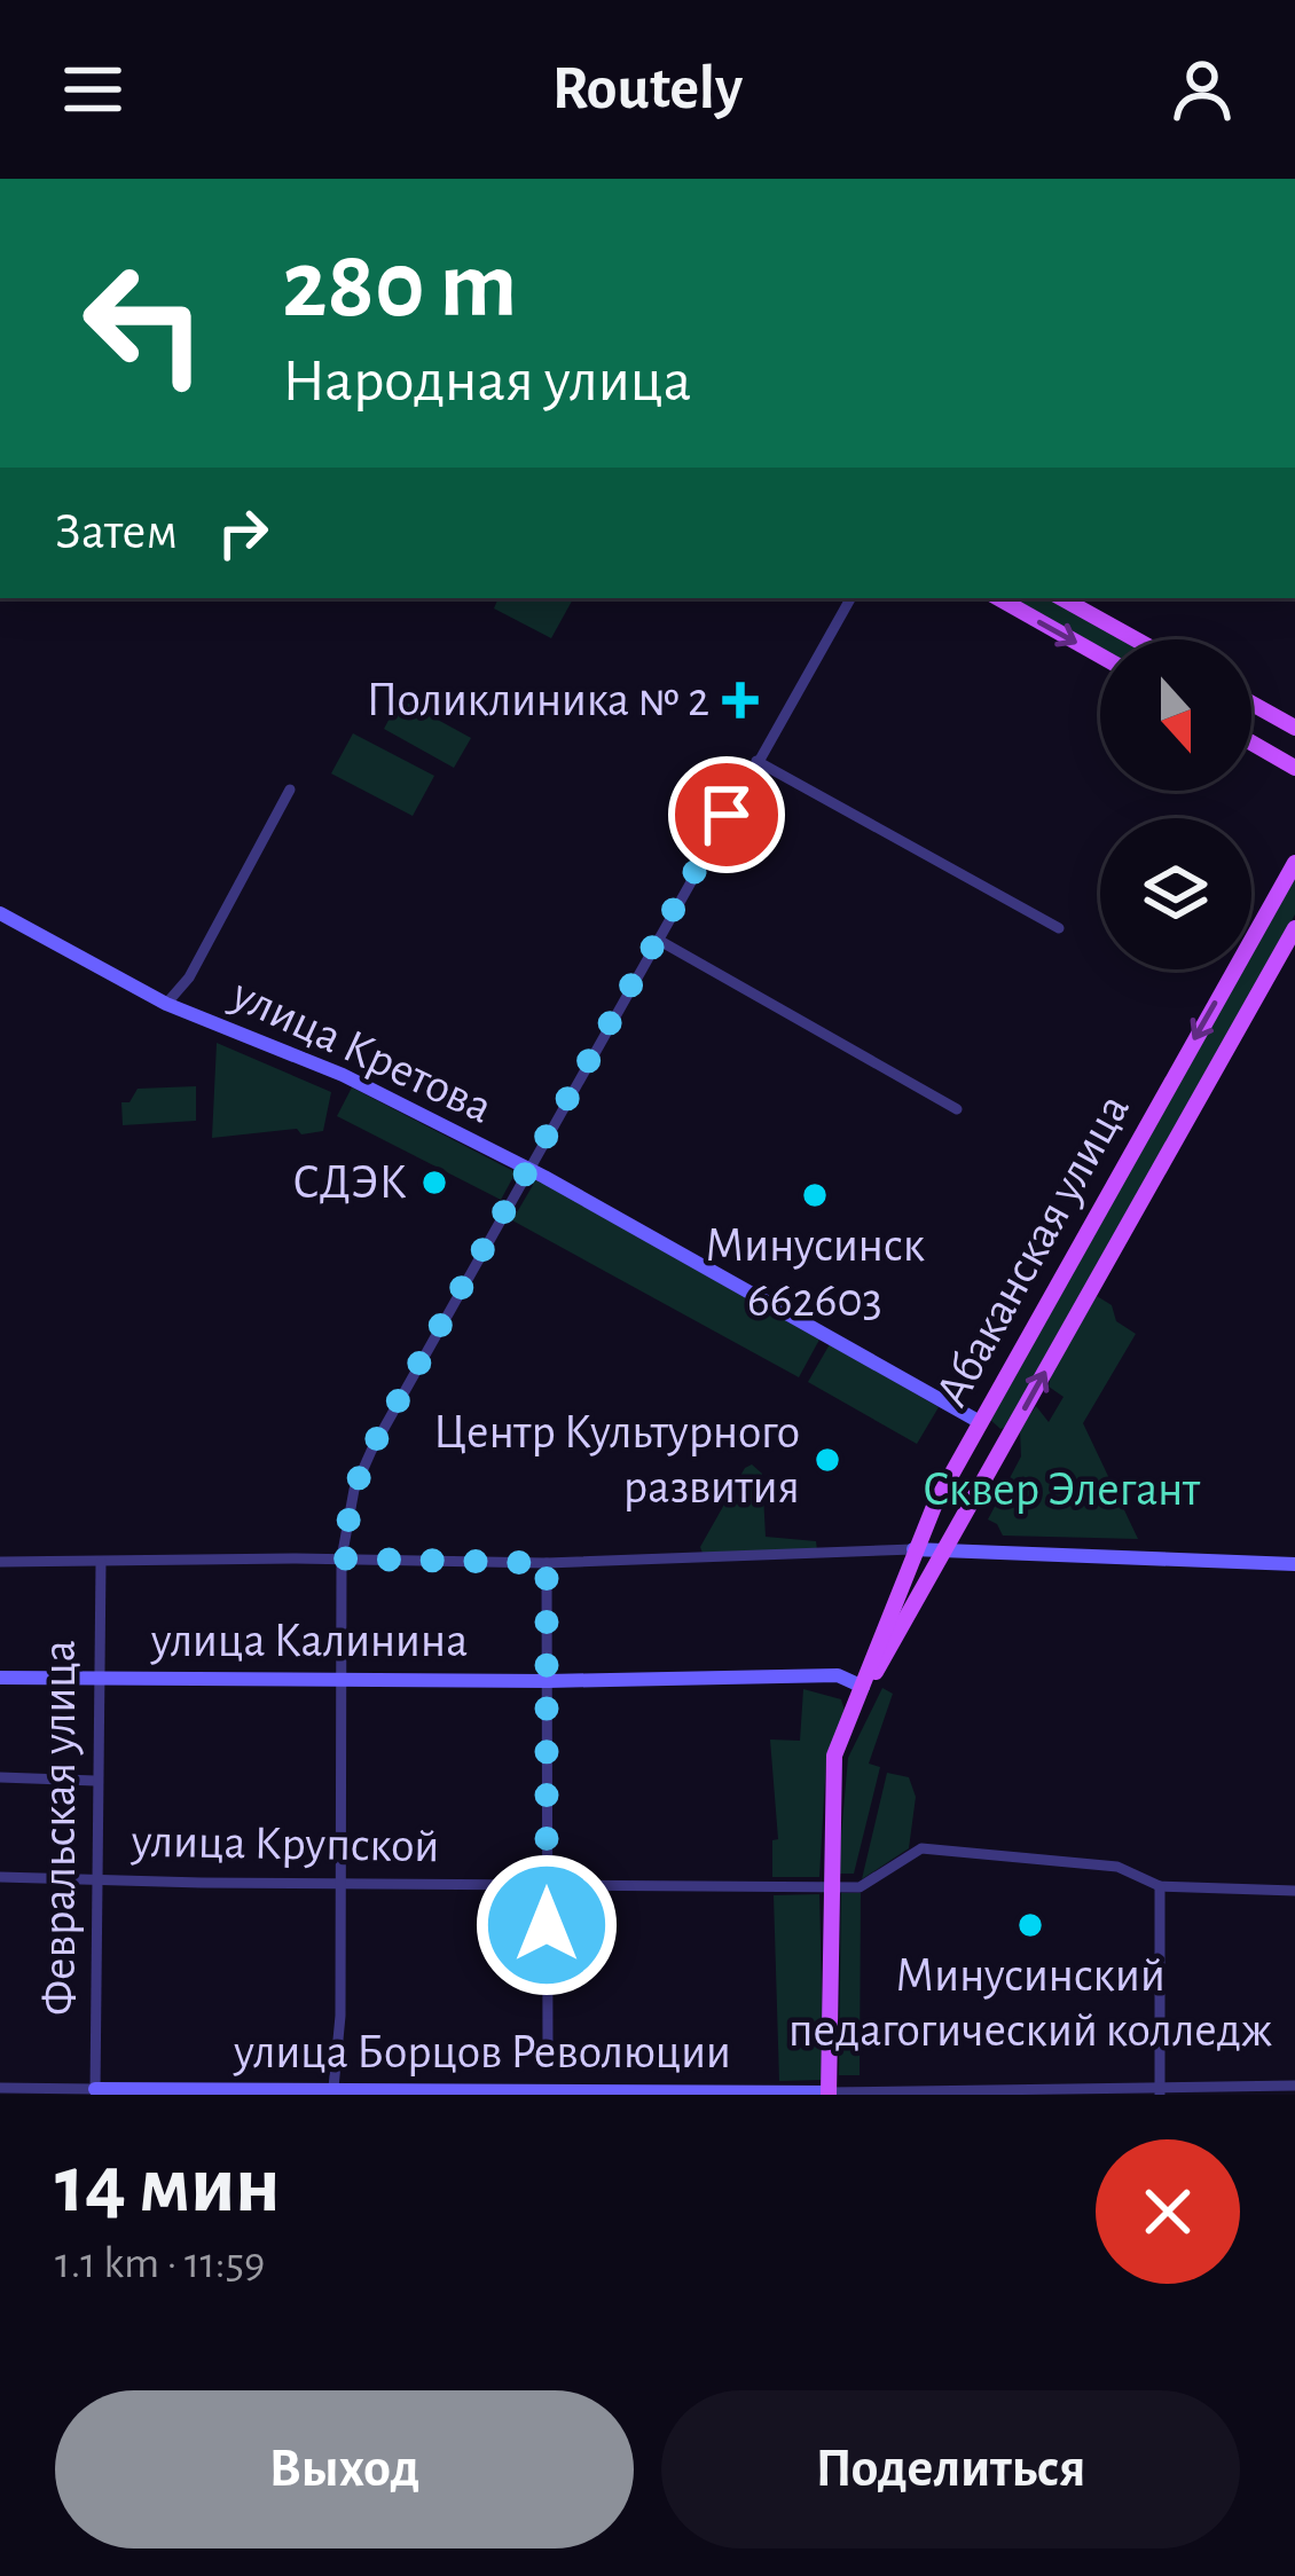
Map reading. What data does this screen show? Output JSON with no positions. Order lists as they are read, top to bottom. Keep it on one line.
{"streets":{"main road":["Абаканская улица"],"street":["улица Кретова","улица Калинина","Февральская улица","улица Крупской","улица Борцов Революции"]},"crossings":[["улица Кретова","Абаканская улица"],["Абаканская улица","улица Калинина"],["Абаканская улица","улица Крупской"],["Абаканская улица","улица Борцов Революции"],["улица Калинина","Февральская улица"],["Февральская улица","улица Крупской"],["Февральская улица","улица Борцов Революции"]],"parks":["Сквер Элегант"],"places":{"health":["Поликлиника № 2"],"other":["СДЭК","Минусинск 662603","Центр Культурного развития","Минусинский педагогический колледж"]},"north":"bottom","page":{"header":"Routely","turn":["280 m","Народная улица"],"then":"Затем","heading":["14 мин","1.1 km · 11:59"],"buttons":["Выход","Поделиться"]}}
